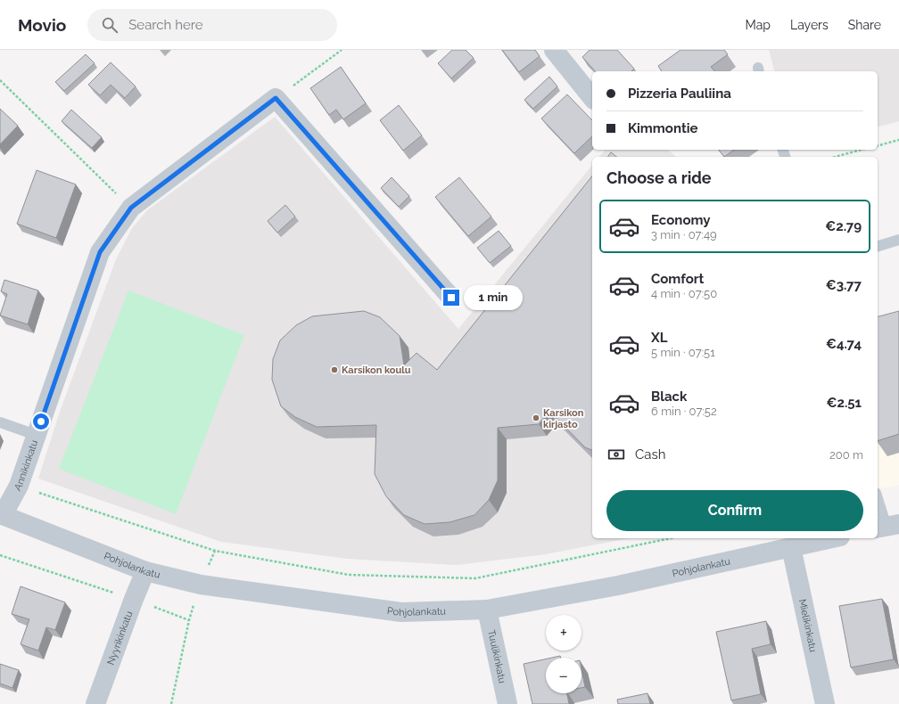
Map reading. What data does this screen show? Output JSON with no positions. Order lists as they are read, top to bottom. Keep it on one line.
{"streets":{"street":["Annikinkatu","Pohjolankatu","Mielikinkatu","Nyyrikinkatu","Tuulikinkatu"]},"crossings":[["Annikinkatu","Pohjolankatu"],["Pohjolankatu","Mielikinkatu"],["Pohjolankatu","Nyyrikinkatu"],["Pohjolankatu","Tuulikinkatu"]],"places":["Karsikon koulu","Karsikon kirjasto"],"page":{"header":"Movio","search":"Search here","nav":["Map","Layers","Share"],"banner":["Pizzeria Pauliina","Kimmontie"],"heading":"Choose a ride","list":[{"name":"Economy","note":"3 min · 07:49","value":"€2.79"},{"name":"Comfort","note":"4 min · 07:50","value":"€3.77"},{"name":"XL","note":"5 min · 07:51","value":"€4.74"},{"name":"Black","note":"6 min · 07:52","value":"€2.51"}],"bubble":"1 min","pay":["Cash","200 m"],"buttons":"Confirm","map_buttons":["+","−"]}}
